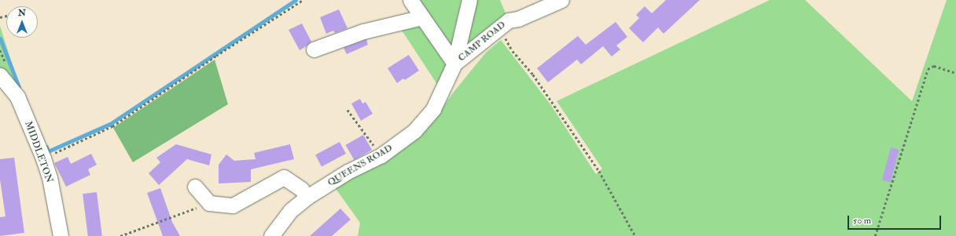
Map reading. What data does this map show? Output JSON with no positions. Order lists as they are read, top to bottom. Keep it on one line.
{"streets":{"street":["CAMP ROAD","MIDDLETON","QUEENS ROAD"]},"crossings":[["CAMP ROAD","QUEENS ROAD"]],"scale_bar":"50 m","north":"top"}
